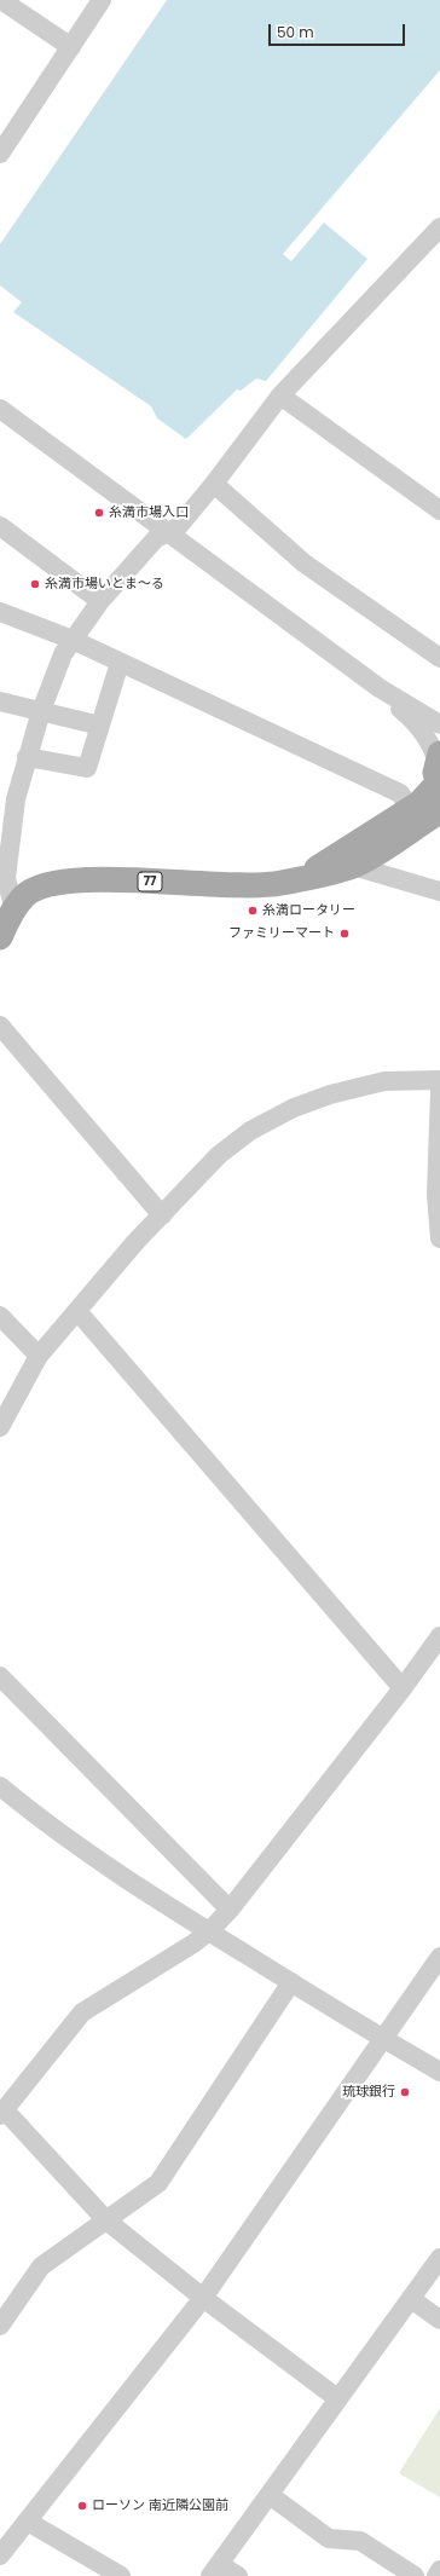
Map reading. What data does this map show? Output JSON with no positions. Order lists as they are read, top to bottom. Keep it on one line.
{"streets":{"main road":["77"]},"places":["糸満市場入口","糸満市場いとま～る","糸満ロータリー","ファミリーマート","琉球銀行","ローソン 南近隣公園前"],"scale_bar":"50 m"}
